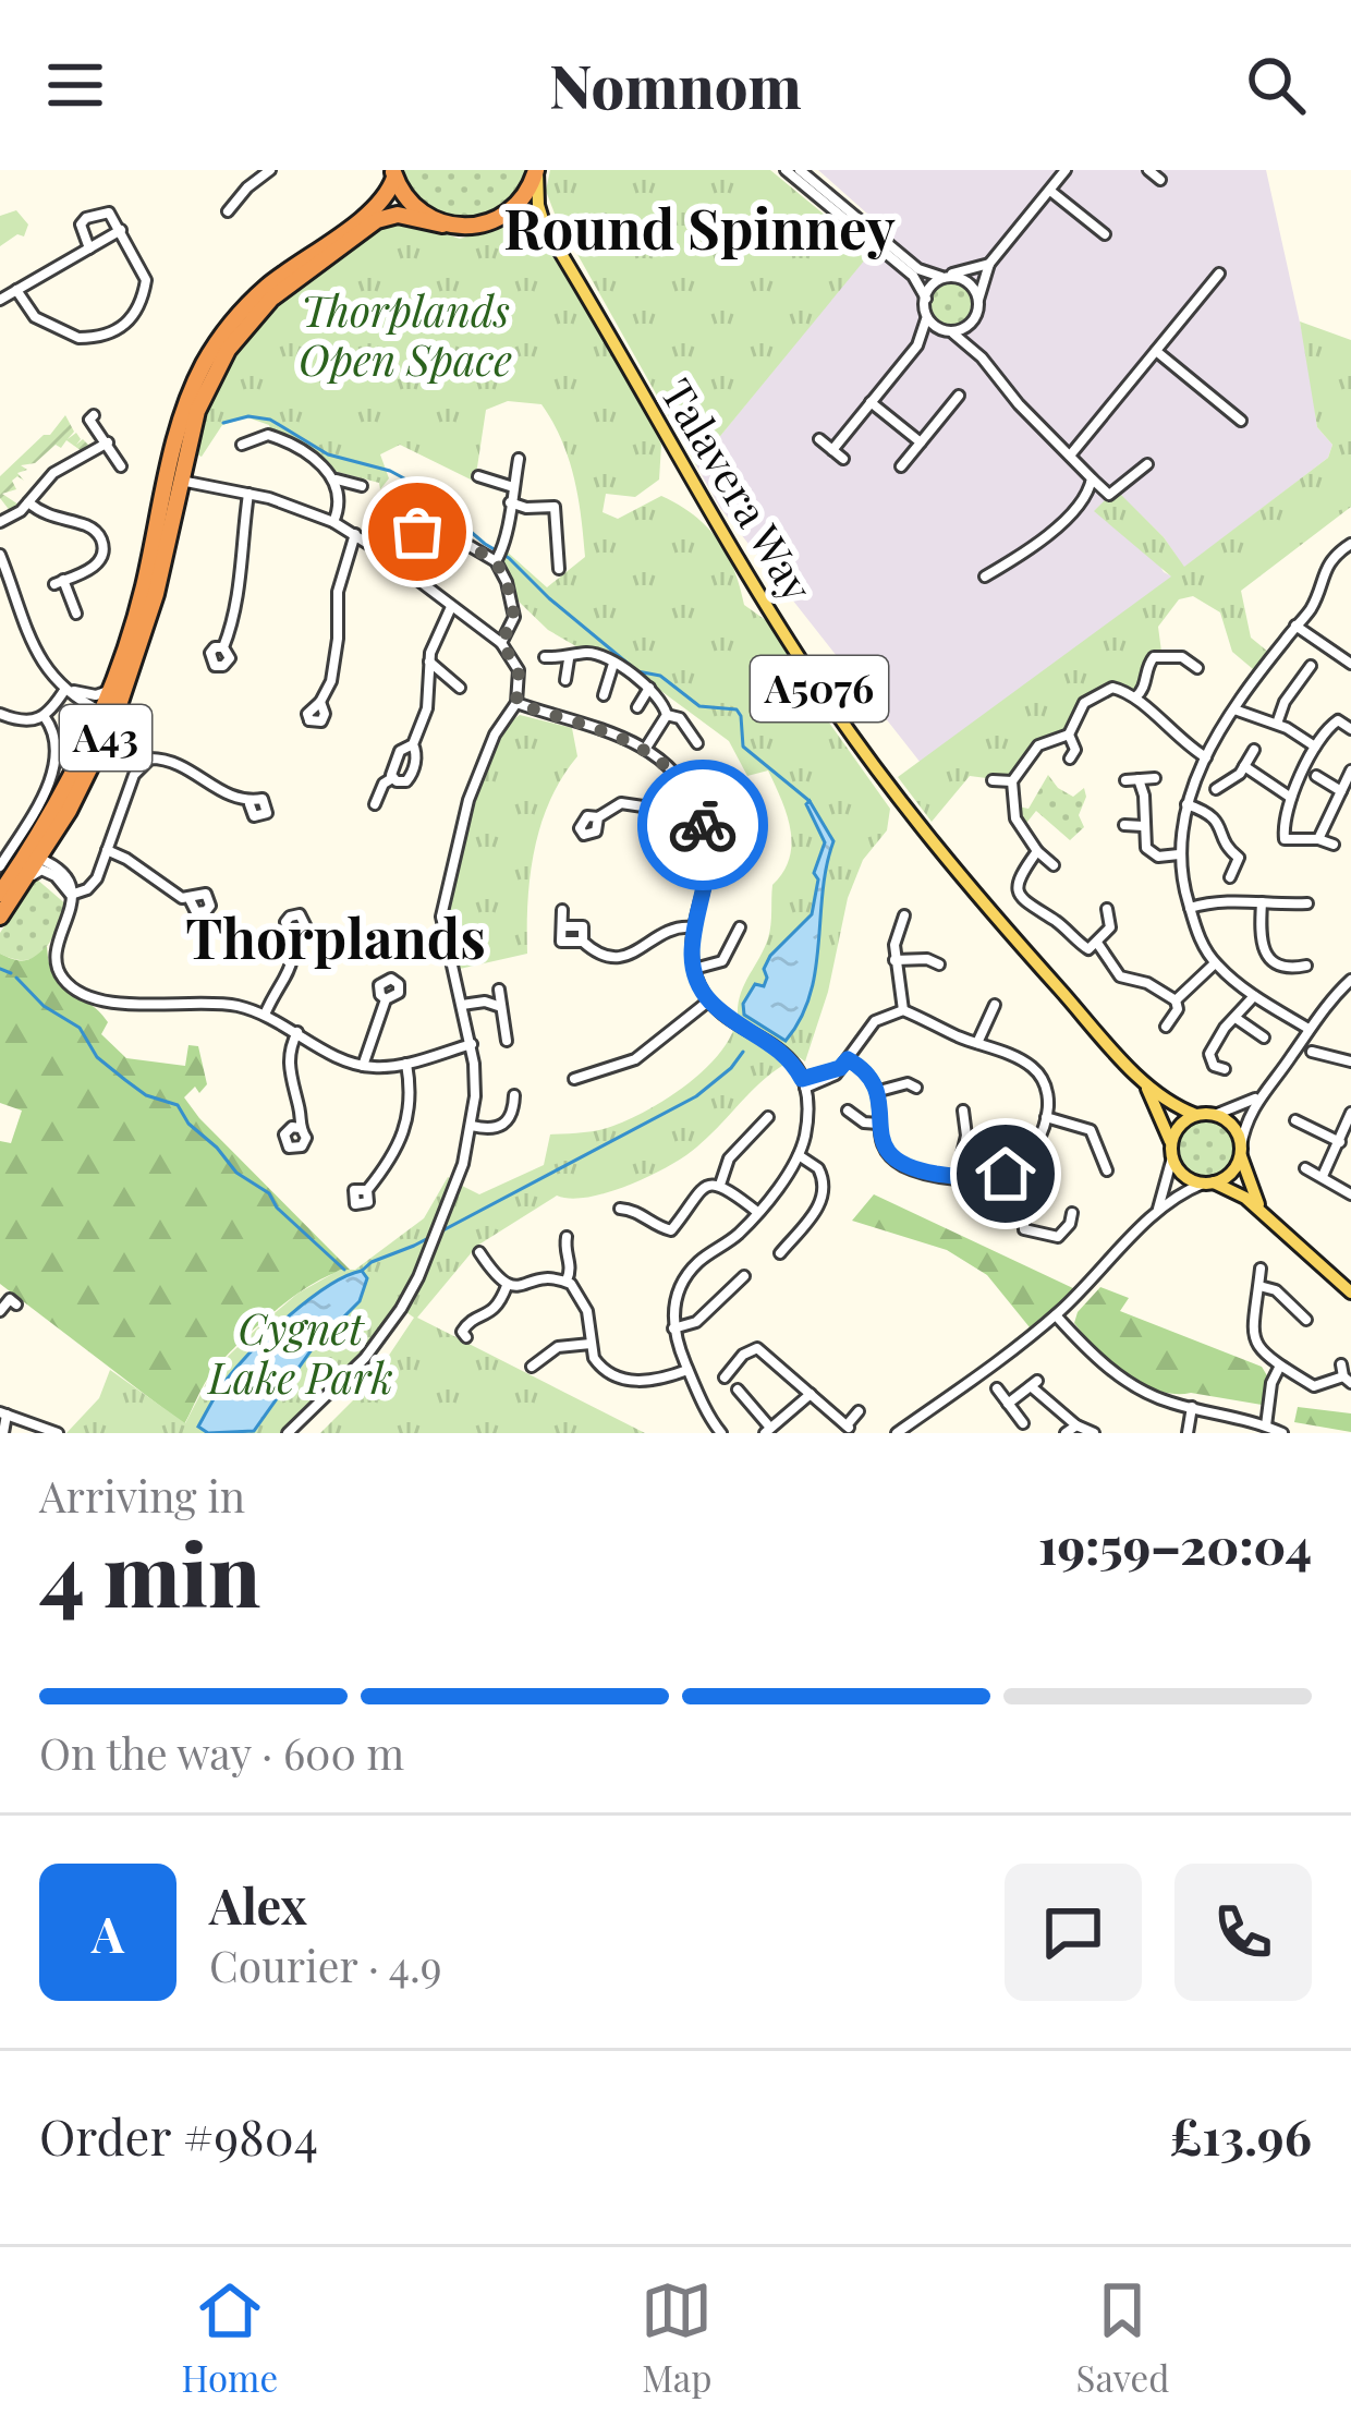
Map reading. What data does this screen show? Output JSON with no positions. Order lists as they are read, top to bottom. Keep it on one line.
{"streets":{"highway":["A43"],"main road":["Talavera Way","A5076"]},"districts":["Round Spinney","Thorplands"],"parks":["Thorplands Open Space","Cygnet Lake Park"],"page":{"header":"Nomnom","heading":["4 min","Arriving in","19:59–20:04"],"panel":["Alex","Courier · 4.9","Order #9804","£13.96"],"bar":"On the way · 600 m","round":"A","tabs":["Home","Map","Saved"]}}
